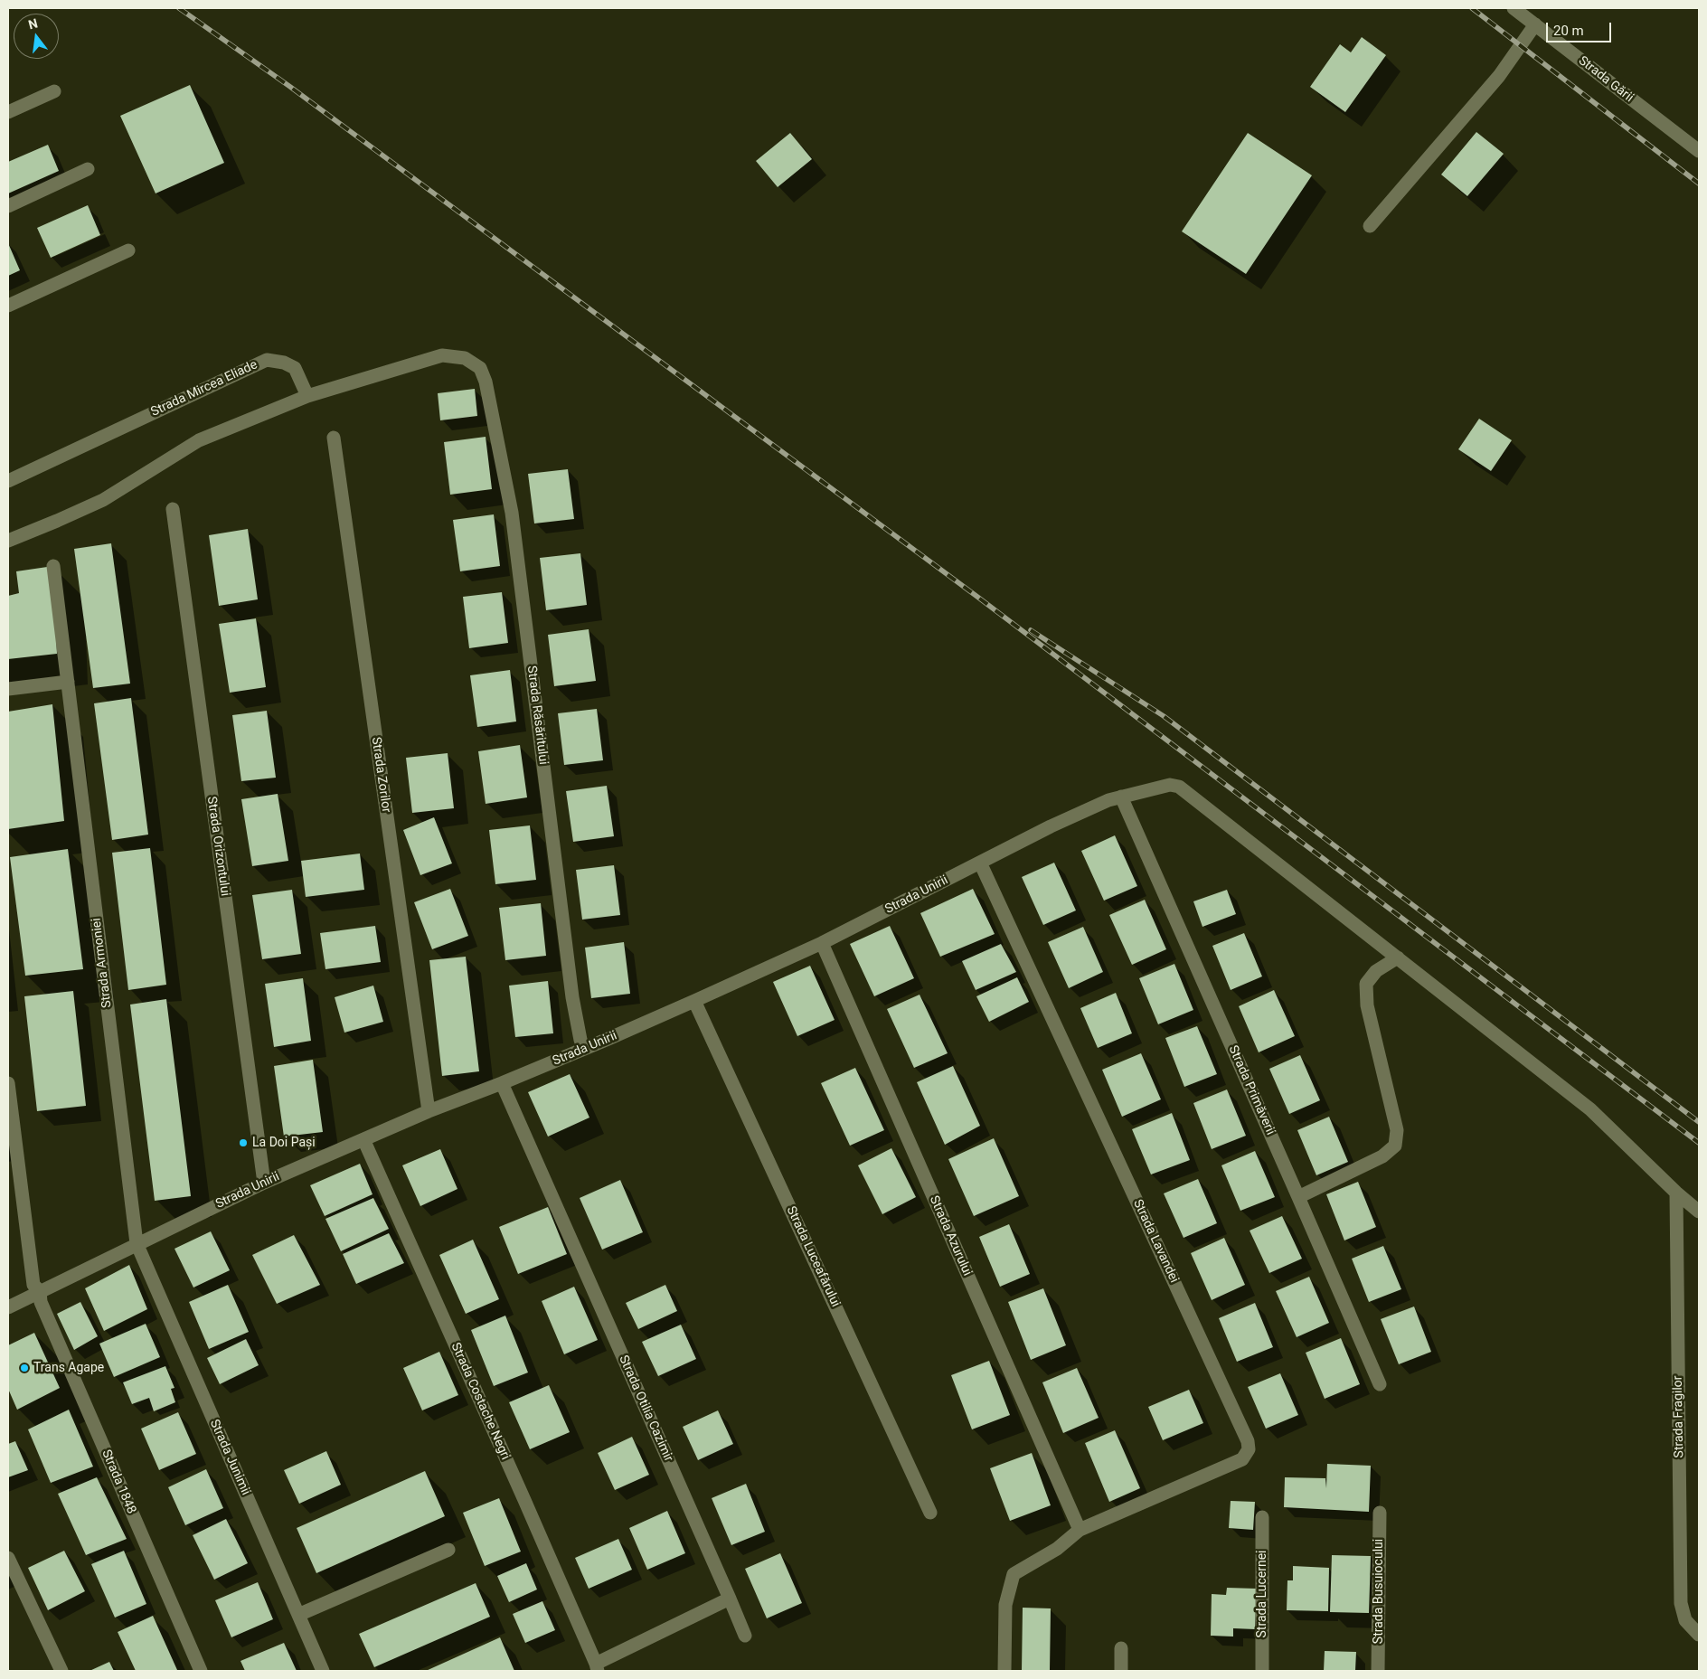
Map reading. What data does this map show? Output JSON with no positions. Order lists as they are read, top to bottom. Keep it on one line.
{"streets":{"street":["Strada Gării","Strada Mircea Eliade","Strada Răsăritului","Strada Zorilor","Strada Orizontului","Strada Unirii","Strada Armoniei","Strada Primăverii","Strada Azurului","Strada Lavandei","Strada Luceafǎrului","Strada Costache Negri","Strada Otilia Cazimir","Strada Fragilor","Strada Junimii","Strada 1848","Strada Busuiocului","Strada Lucernei"]},"crossings":[["Strada Mircea Eliade","Strada Răsăritului"],["Strada Răsăritului","Strada Unirii"],["Strada Zorilor","Strada Unirii"],["Strada Orizontului","Strada Unirii"],["Strada Unirii","Strada Armoniei"],["Strada Unirii","Strada Primăverii"],["Strada Unirii","Strada Azurului"],["Strada Unirii","Strada Lavandei"],["Strada Unirii","Strada Luceafǎrului"],["Strada Unirii","Strada Costache Negri"],["Strada Unirii","Strada Otilia Cazimir"],["Strada Unirii","Strada Fragilor"],["Strada Unirii","Strada Junimii"],["Strada Unirii","Strada 1848"],["Strada Armoniei","Strada Junimii"],["Strada Azurului","Strada Lavandei"]],"places":["La Doi Pași","Trans Agape"],"scale_bar":"20 m","north":"top"}
